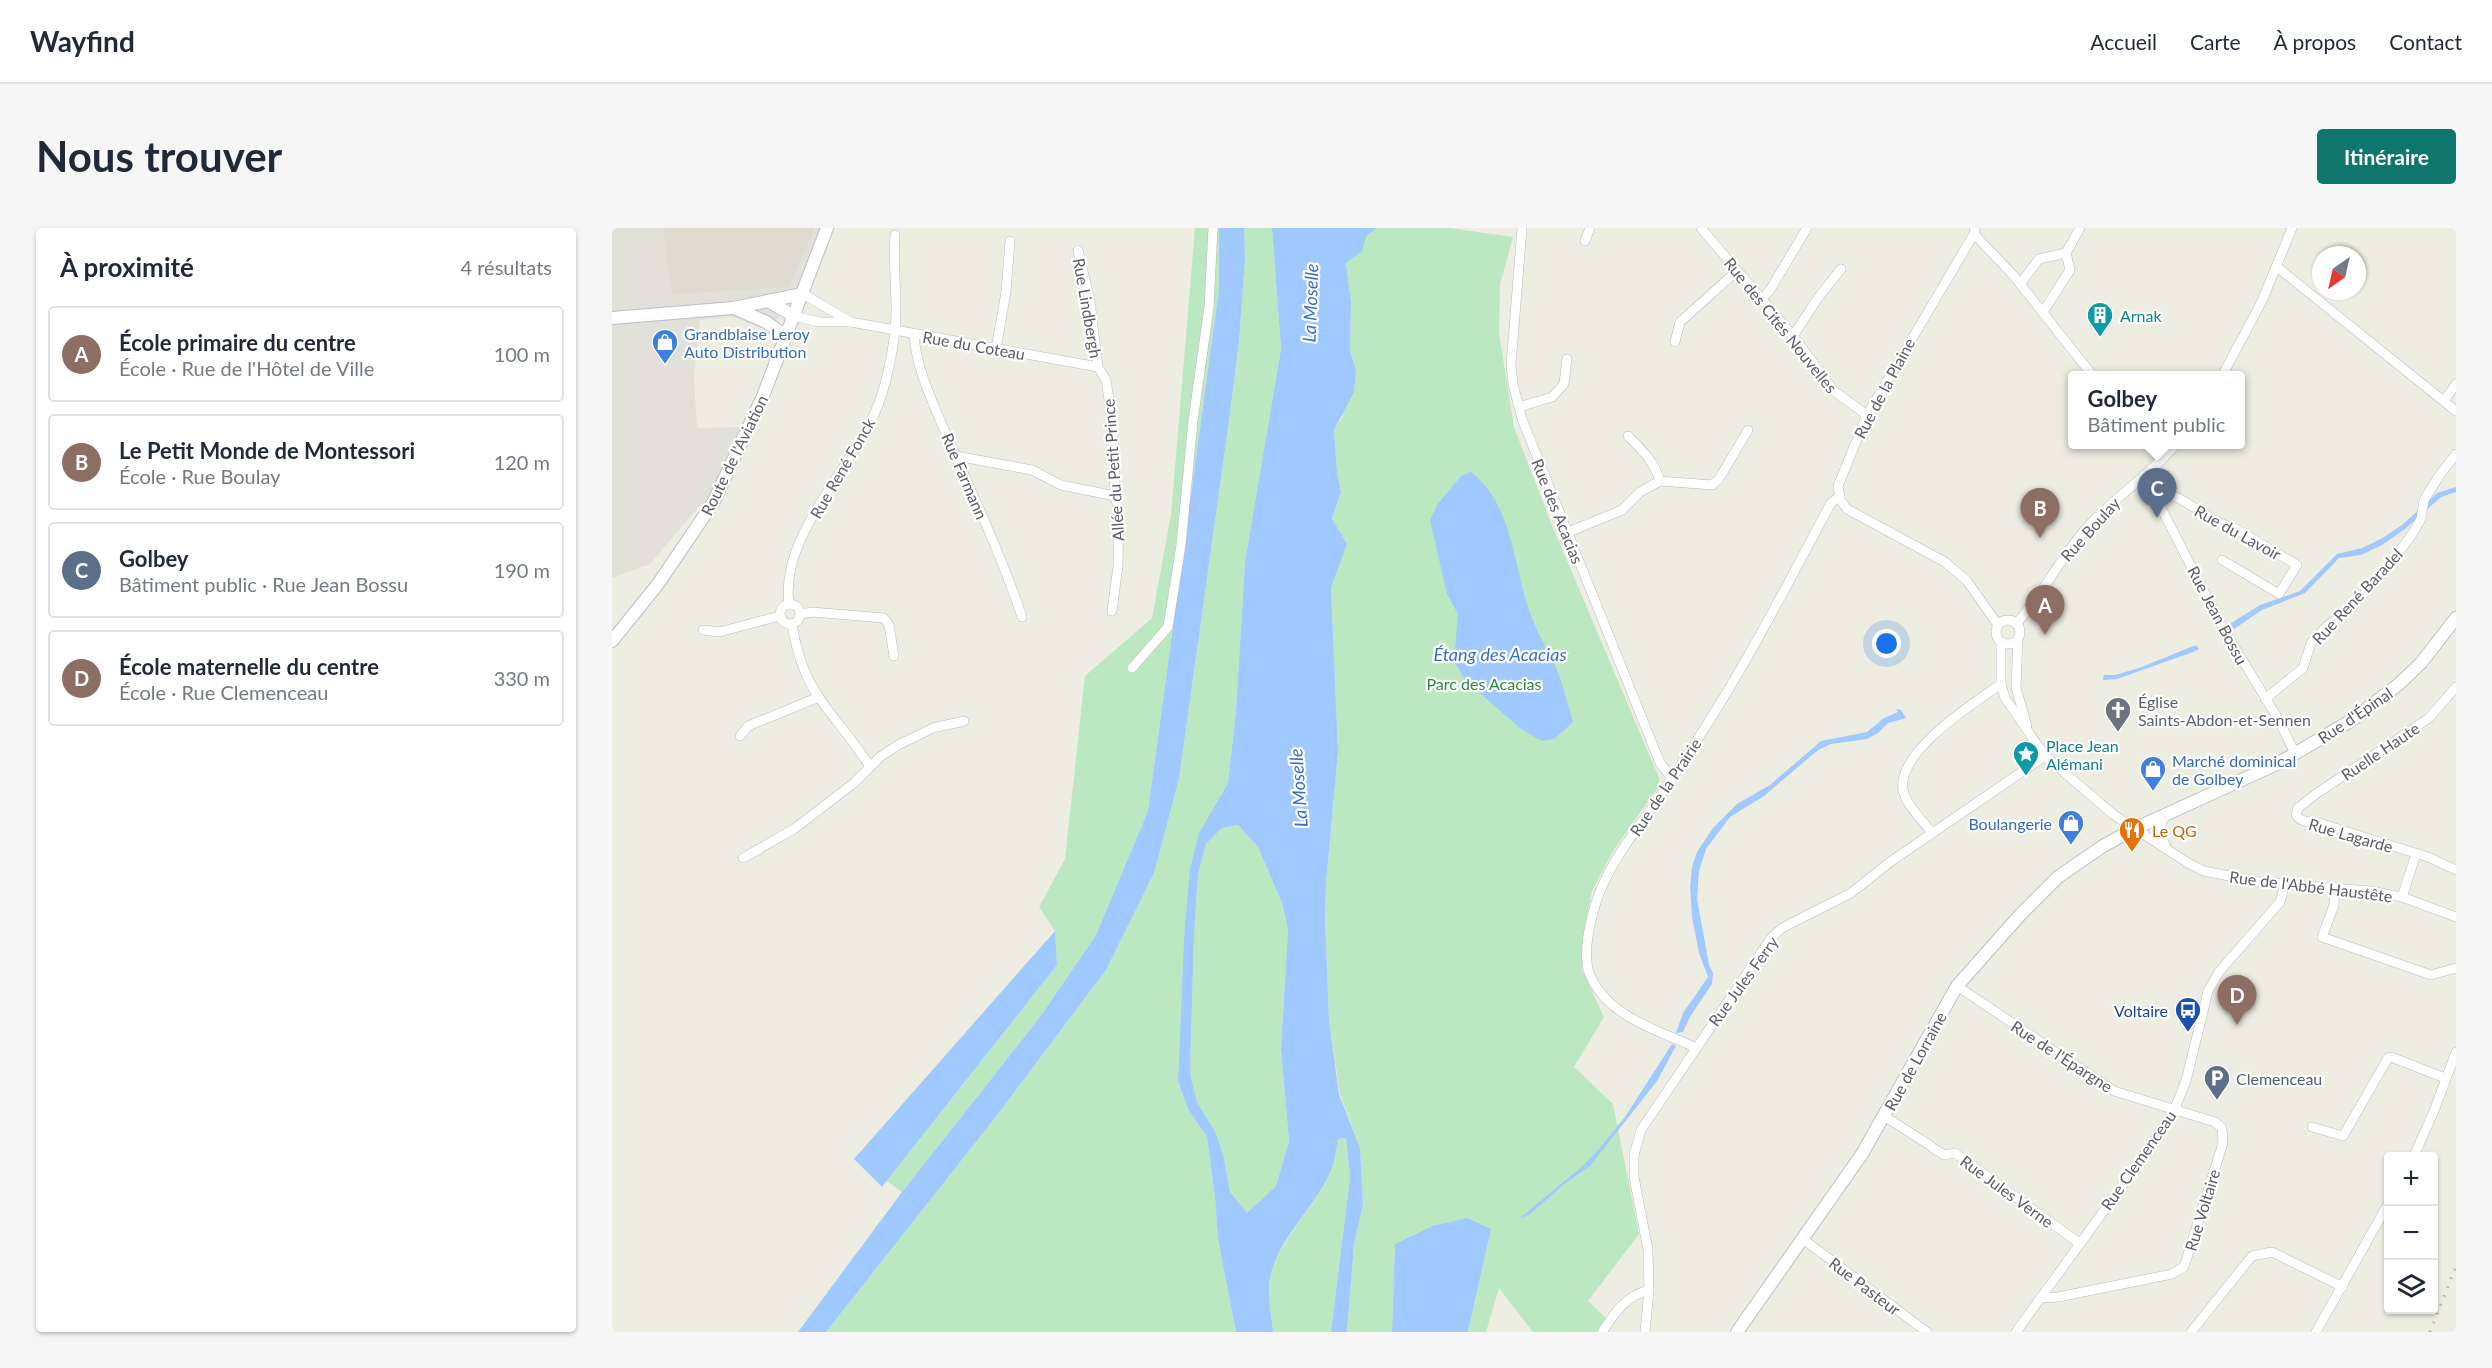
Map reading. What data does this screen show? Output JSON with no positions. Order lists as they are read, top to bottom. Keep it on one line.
{"streets":{"main road":["Route de l'Aviation","Rue d'Épinal","Rue de Lorraine"],"street":["Rue Lindbergh","Rue des Cités Nouvelles","Rue du Coteau","Rue de la Plaine","Rue René Fonck","Allée du Petit Prince","Rue Farmann","Rue des Acacias","Rue Boulay","Rue du Lavoir","Rue René Baradel","Rue Jean Bossu","Ruelle Haute","Rue de la Prairie","Rue Lagarde","Rue de l'Abbé Haustête","Rue Jules Ferry","Rue de l'Épargne","Rue Clemenceau","Rue Jules Verne","Rue Voltaire","Rue Pasteur"]},"crossings":[["Rue Lindbergh","Rue du Coteau"],["Rue Lindbergh","Allée du Petit Prince"],["Rue des Cités Nouvelles","Rue de la Plaine"],["Rue du Coteau","Route de l'Aviation"],["Rue du Coteau","Rue René Fonck"],["Rue du Coteau","Allée du Petit Prince"],["Rue du Coteau","Rue Farmann"],["Rue de la Plaine","Rue de la Prairie"],["Rue des Acacias","Rue de la Prairie"],["Rue Boulay","Rue Jean Bossu"],["Rue du Lavoir","Rue Jean Bossu"],["Rue René Baradel","Rue Jean Bossu"],["Rue Jean Bossu","Rue d'Épinal"],["Rue d'Épinal","Rue de l'Abbé Haustête"],["Rue d'Épinal","Rue de Lorraine"],["Ruelle Haute","Rue Lagarde"],["Rue de la Prairie","Rue Jules Ferry"],["Rue Lagarde","Rue de l'Abbé Haustête"],["Rue de l'Abbé Haustête","Rue Jules Ferry"],["Rue de l'Abbé Haustête","Rue de Lorraine"],["Rue de l'Abbé Haustête","Rue Clemenceau"],["Rue de l'Épargne","Rue de Lorraine"],["Rue de l'Épargne","Rue Clemenceau"],["Rue de l'Épargne","Rue Voltaire"],["Rue de Lorraine","Rue Jules Verne"],["Rue de Lorraine","Rue Pasteur"],["Rue Clemenceau","Rue Jules Verne"],["Rue Clemenceau","Rue Voltaire"]],"water":["La Moselle","Étang des Acacias"],"parks":["Parc des Acacias"],"places":{"building":["Arnak"],"shop":["Grandblaise Leroy Auto Distribution","Marché dominical de Golbey","Boulangerie"],"church":["Église Saints-Abdon-et-Sennen"],"place":["Place Jean Alémani"],"restaurant":["Le QG"],"bus stop":["Voltaire"],"parking":["Clemenceau"]},"north":"bottom left","page":{"header":"Wayfind","nav":["Accueil","Carte","À propos","Contact"],"buttons":"Itinéraire","title":"Nous trouver","heading":["À proximité","4 résultats"],"list":[{"mark":"A","name":"École primaire du centre","note":"École · Rue de l'Hôtel de Ville","value":"100 m"},{"mark":"B","name":"Le Petit Monde de Montessori","note":"École · Rue Boulay","value":"120 m"},{"mark":"C","name":"Golbey","note":"Bâtiment public · Rue Jean Bossu","value":"190 m"},{"mark":"D","name":"École maternelle du centre","note":"École · Rue Clemenceau","value":"330 m"}],"popup":["Golbey","Bâtiment public"],"pins":["C","B","A","D"],"map_buttons":["+","−"]}}
